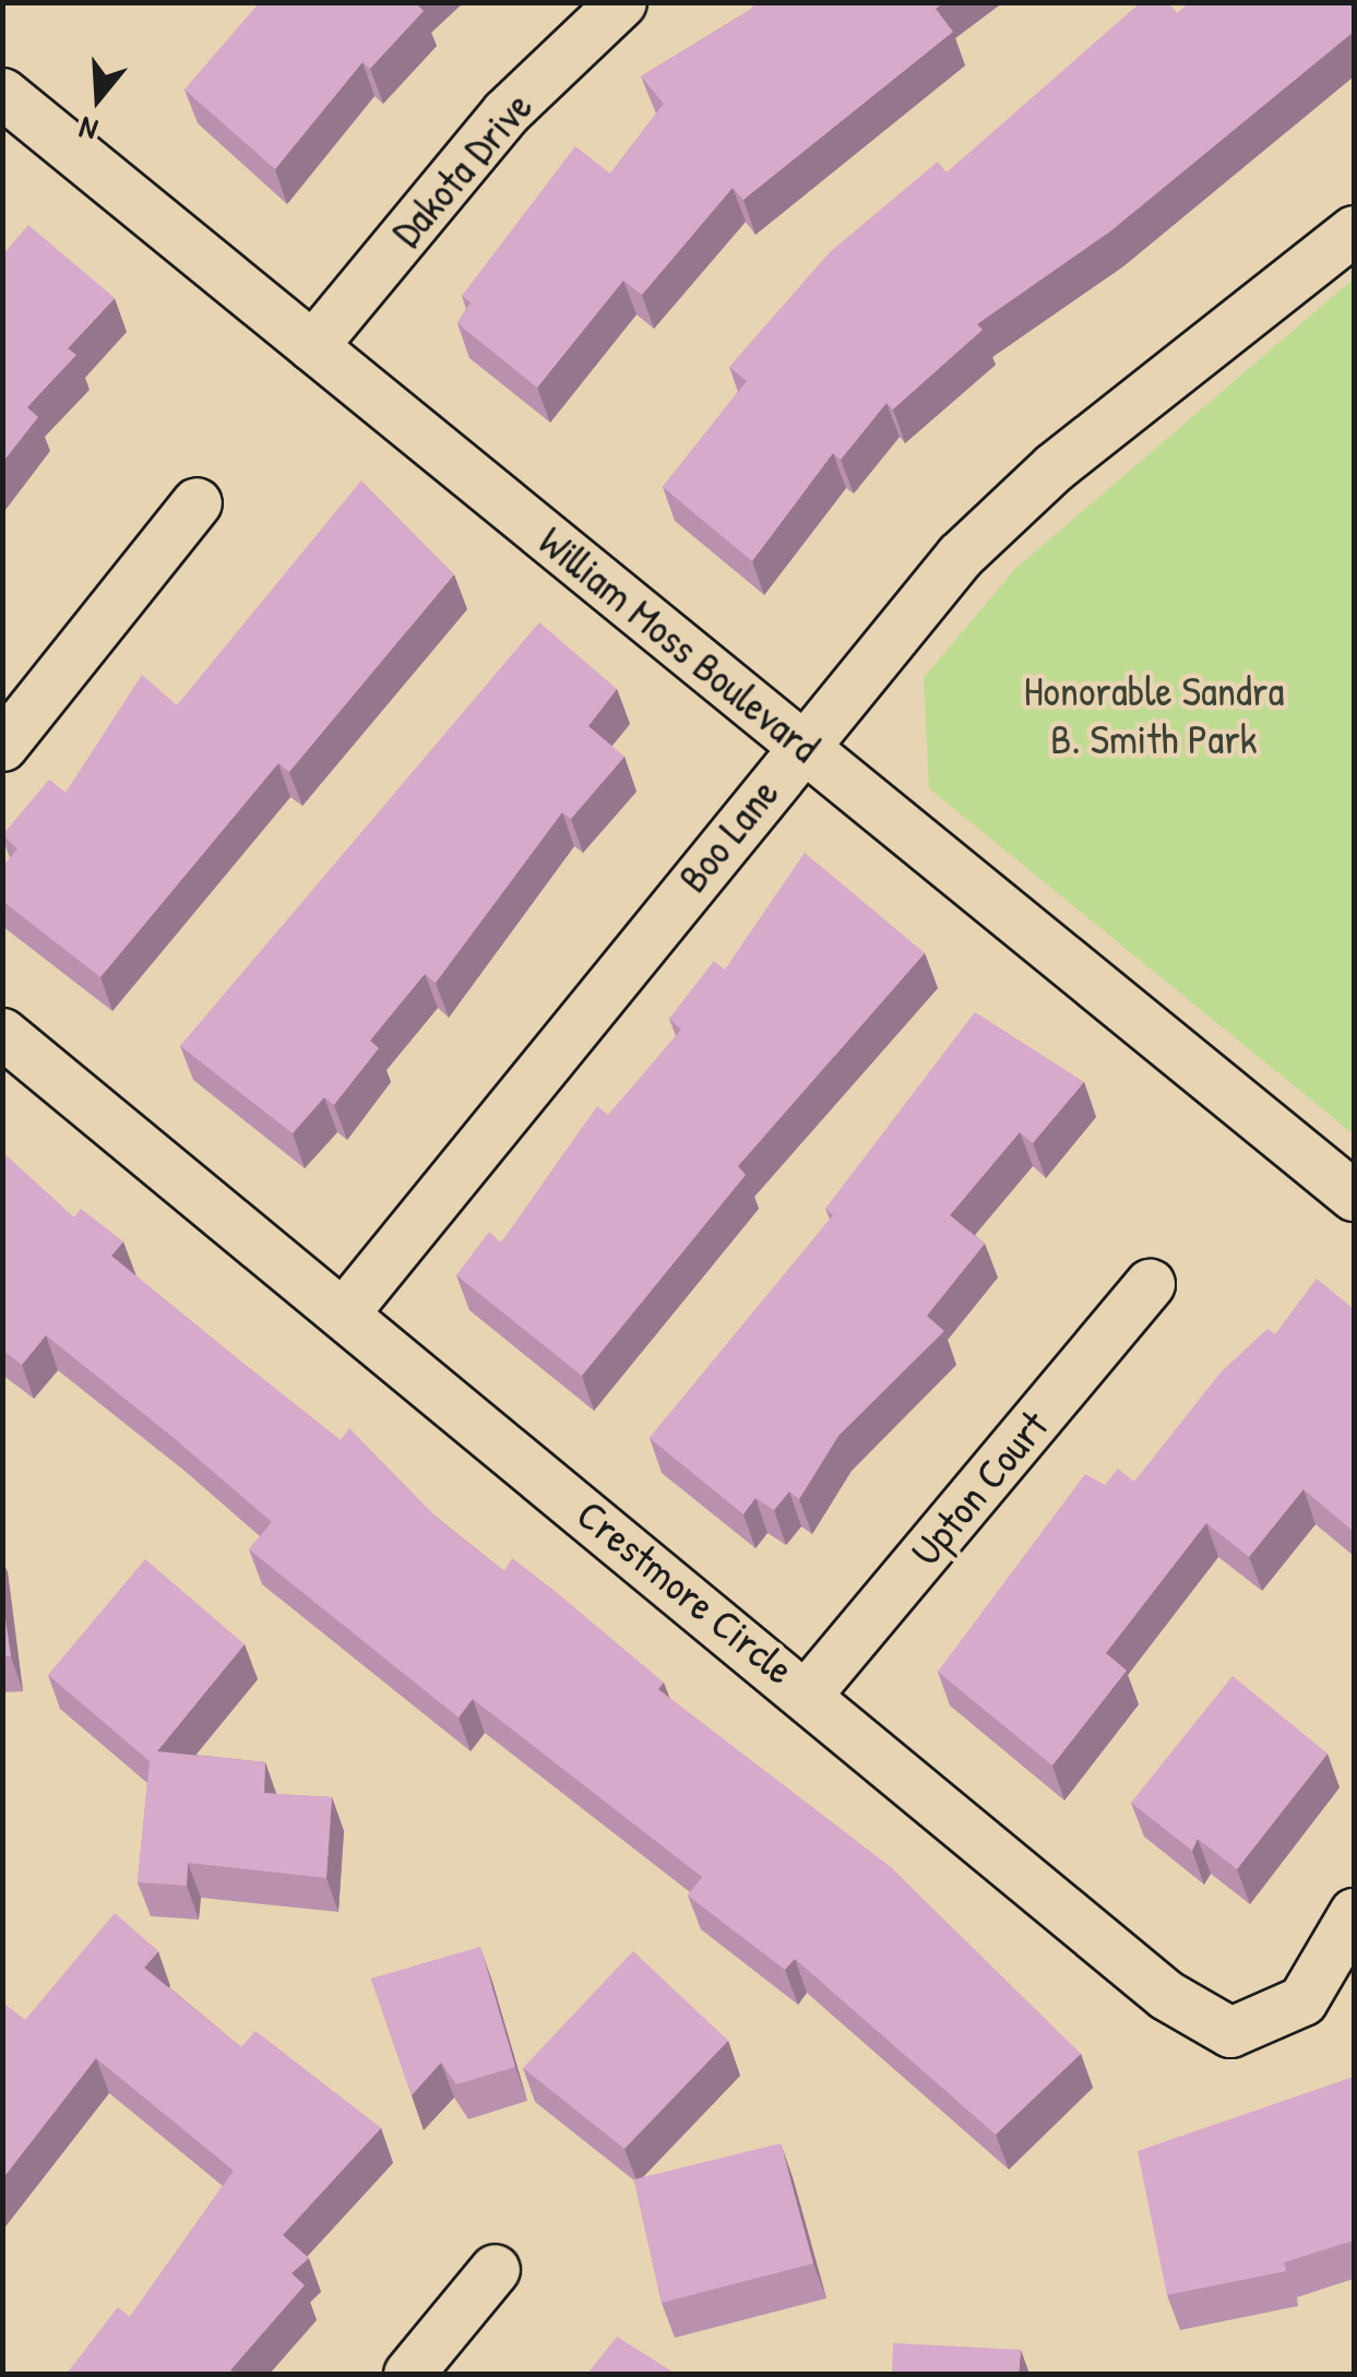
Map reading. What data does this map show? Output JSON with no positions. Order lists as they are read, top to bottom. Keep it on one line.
{"streets":{"street":["Dakota Drive","William Moss Boulevard","Boo Lane","Upton Court","Crestmore Circle"]},"crossings":[["Dakota Drive","William Moss Boulevard"],["William Moss Boulevard","Boo Lane"],["Boo Lane","Crestmore Circle"],["Upton Court","Crestmore Circle"]],"parks":["Honorable Sandra B. Smith Park"],"north":"bottom"}
